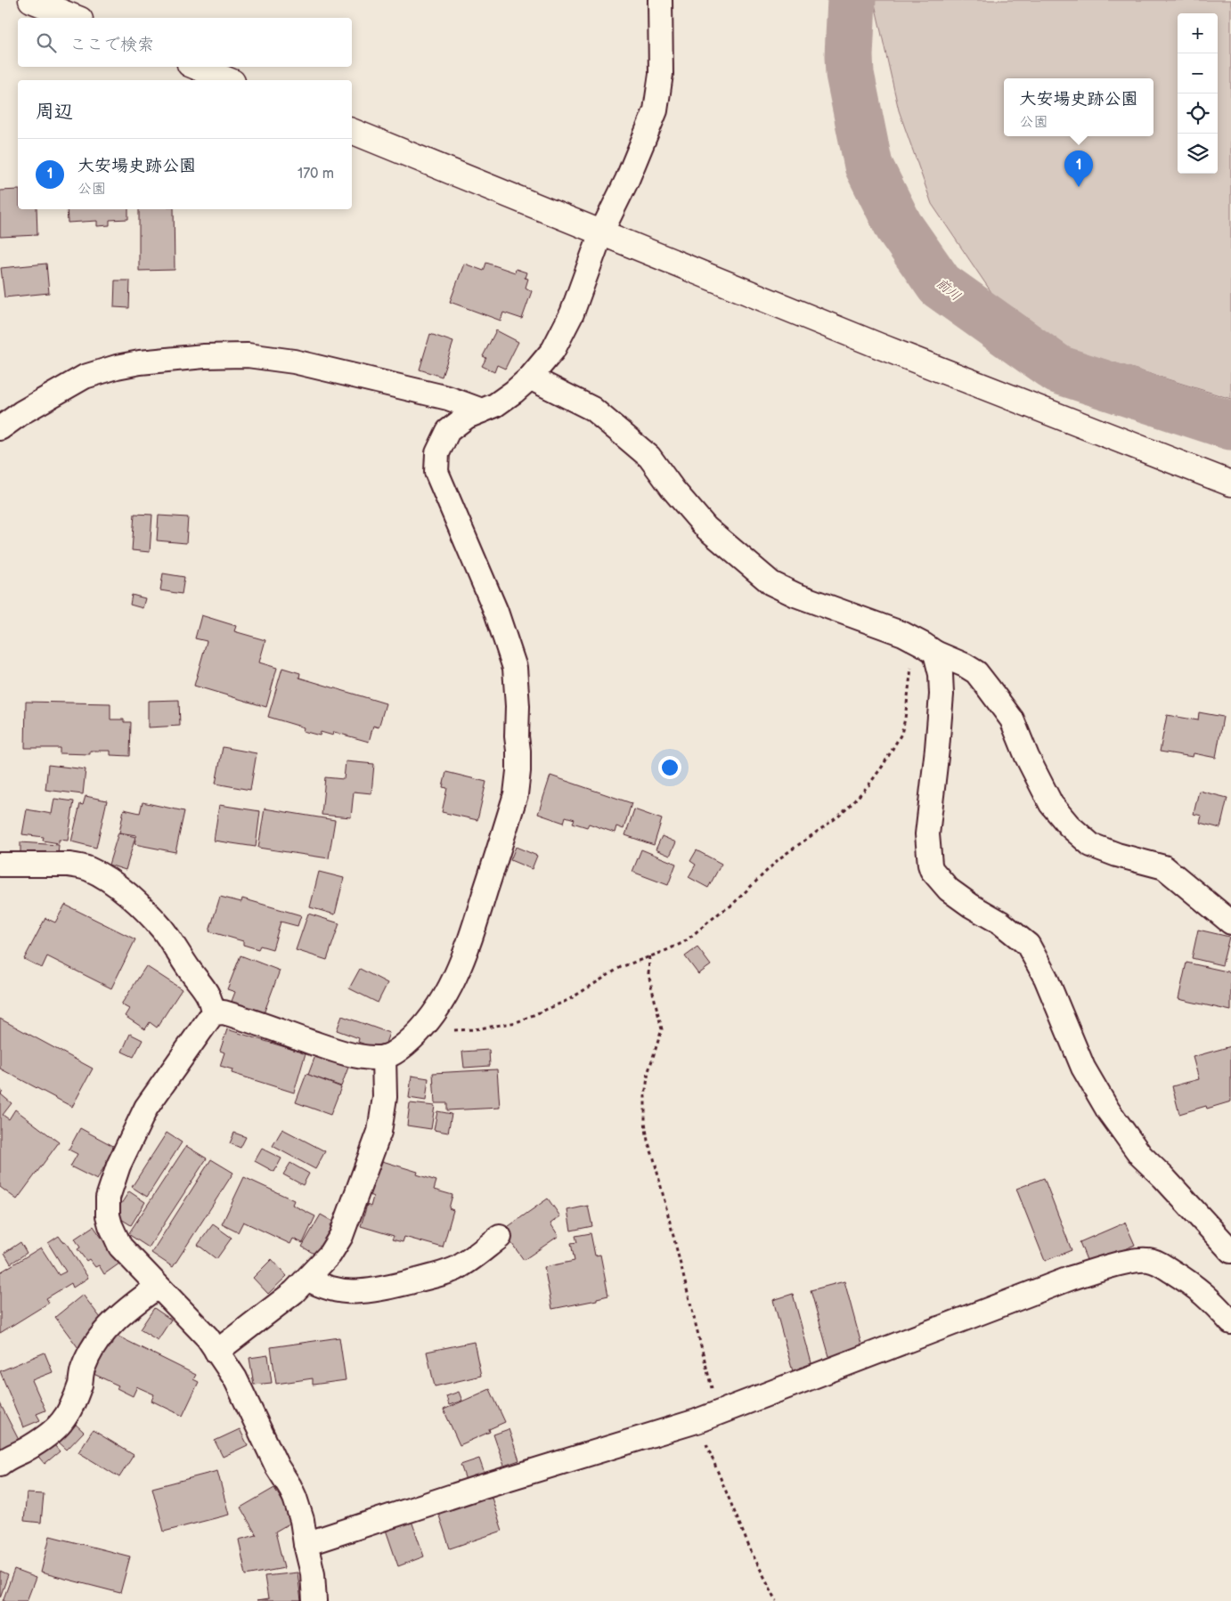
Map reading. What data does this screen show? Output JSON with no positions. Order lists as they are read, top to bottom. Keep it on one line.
{"water":["前川"],"page":{"map_buttons":["+","−"],"search":"ここで検索","popup":["大安場史跡公園","公園"],"heading":"周辺","list":[{"mark":"1","name":"大安場史跡公園","note":"公園","value":"170 m"}],"pins":"1"}}
